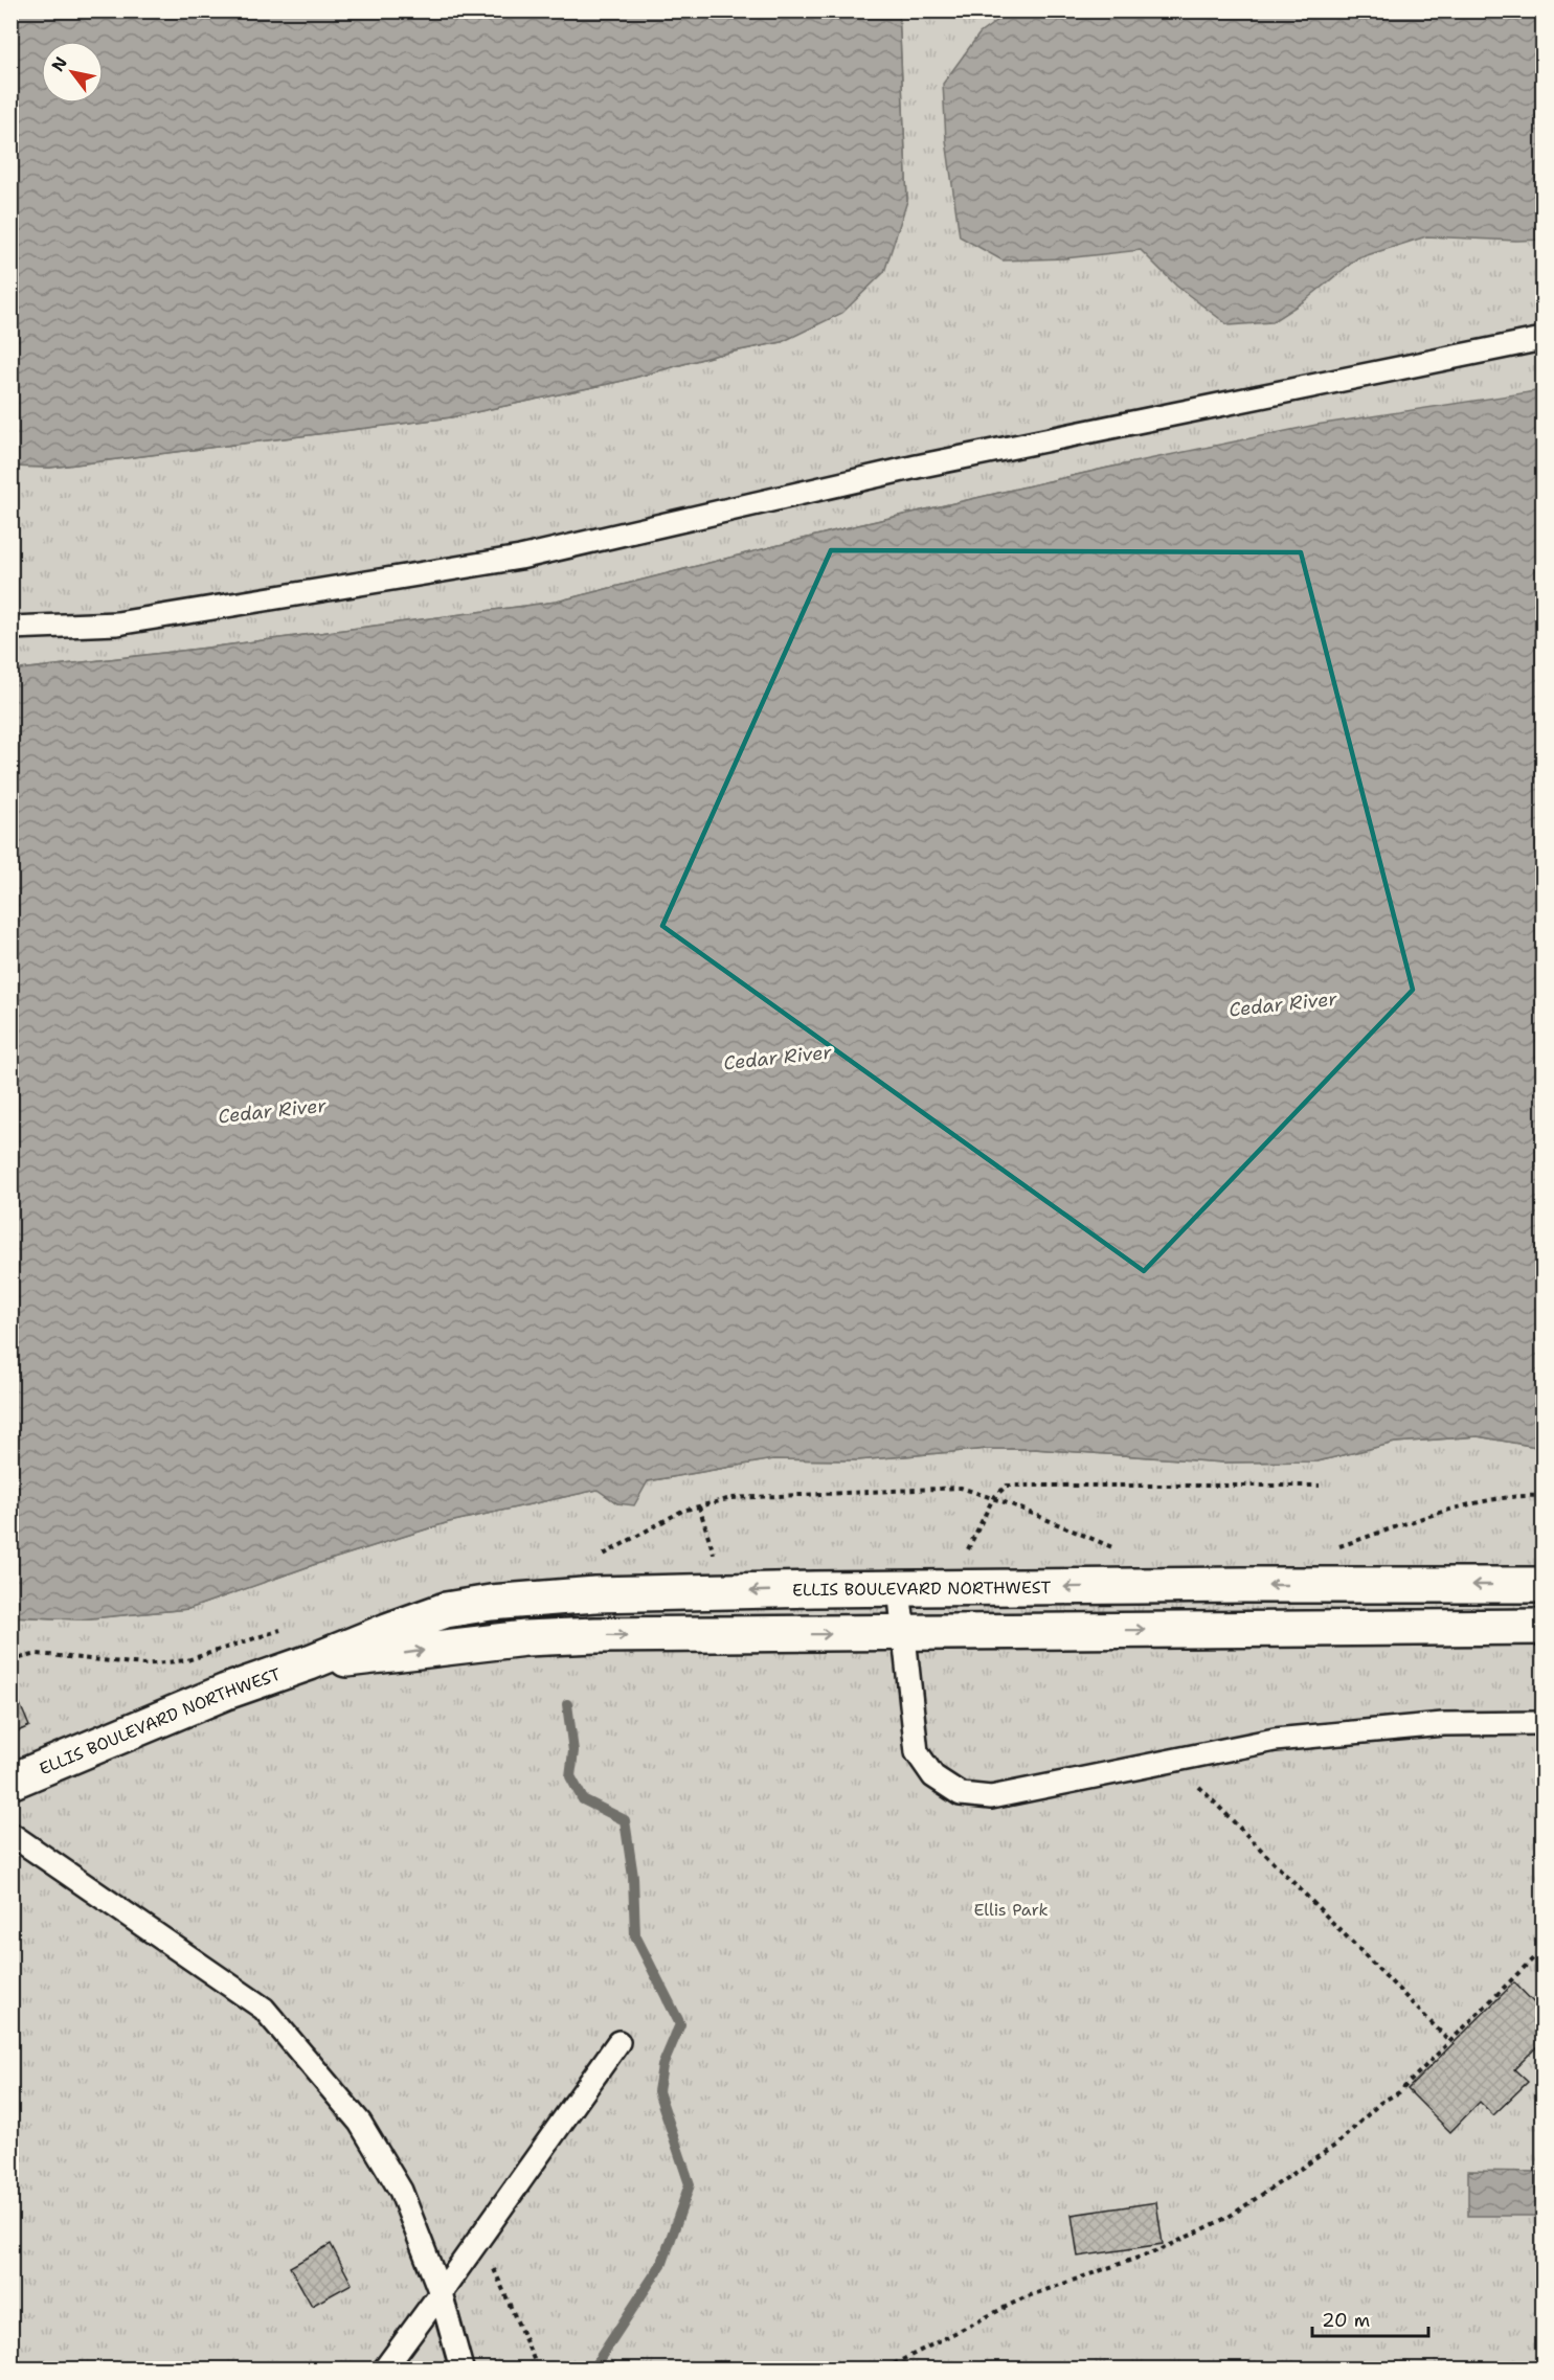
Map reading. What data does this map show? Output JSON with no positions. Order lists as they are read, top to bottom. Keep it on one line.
{"streets":{"street":["ELLIS BOULEVARD NORTHWEST"]},"water":["Cedar River"],"parks":["Ellis Park"],"scale_bar":"20 m","north":"top left"}
